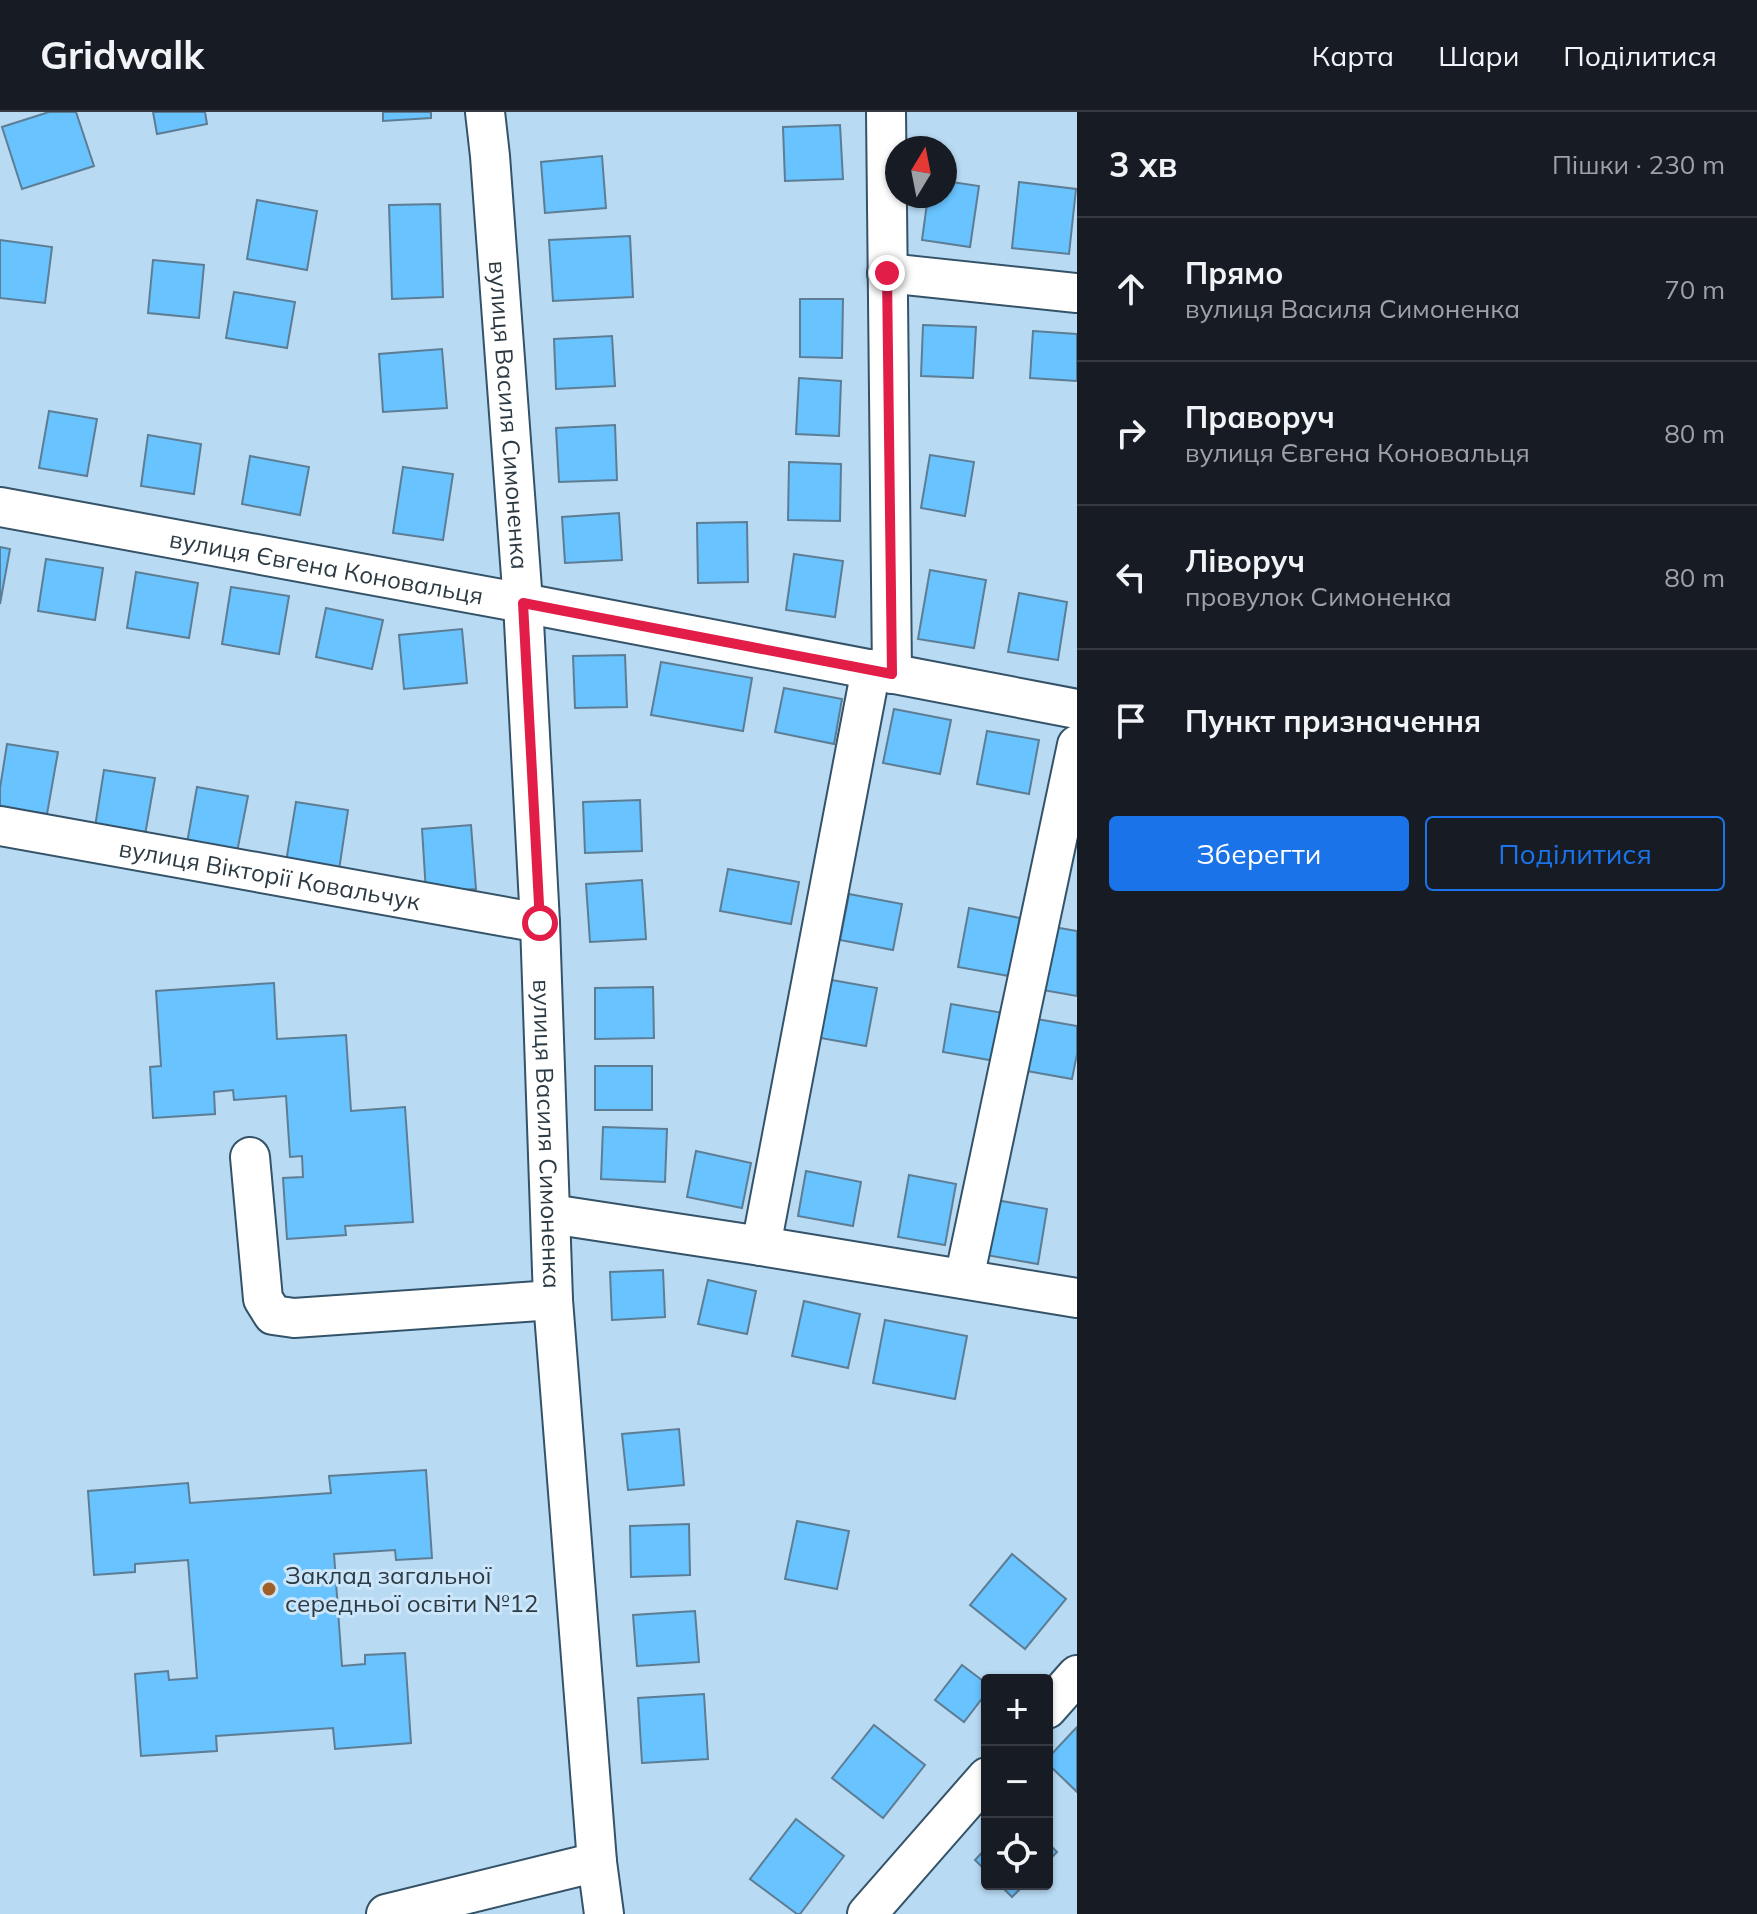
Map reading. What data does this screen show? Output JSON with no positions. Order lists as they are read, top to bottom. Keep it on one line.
{"streets":{"street":["вулиця Василя Симоненка","вулиця Євгена Коновальця","вулиця Вікторії Ковальчук"]},"crossings":[["вулиця Василя Симоненка","вулиця Євгена Коновальця"],["вулиця Василя Симоненка","вулиця Вікторії Ковальчук"]],"places":["Заклад загальної середньої освіти №12"],"north":"top","page":{"header":"Gridwalk","nav":["Карта","Шари","Поділитися"],"heading":["3 хв","Пішки · 230 m"],"list":[["Прямо","вулиця Василя Симоненка","70 m"],["Праворуч","вулиця Євгена Коновальця","80 m"],["Ліворуч","провулок Симоненка","80 m"],"Пункт призначення"],"buttons":["Зберегти","Поділитися"],"map_buttons":["+","−"]}}
